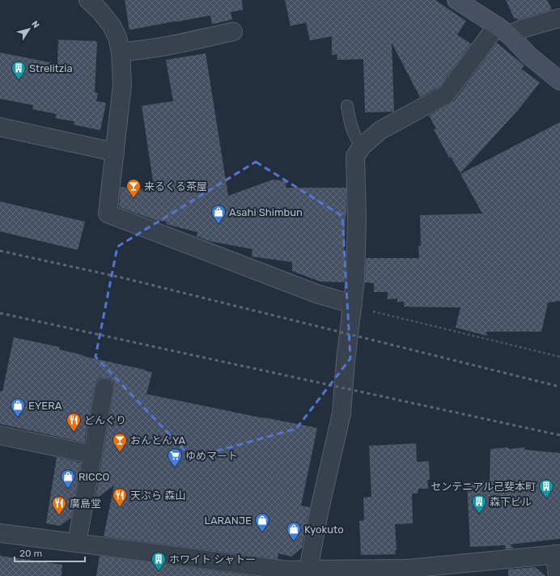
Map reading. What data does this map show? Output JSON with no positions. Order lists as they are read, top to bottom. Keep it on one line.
{"places":{"building":["Strelitzia","センテニアル己斐本町","森下ビル","ホワイト シャトー"],"bar":["来るくる茶屋","おんとんYA"],"shop":["Asahi Shimbun","EYERA","RICCO","LARANJE","Kyokuto"],"restaurant":["どんぐり","天ぷら 森山","廣島堂"],"supermarket":["ゆめマート"]},"scale_bar":"20 m","north":"top right"}
